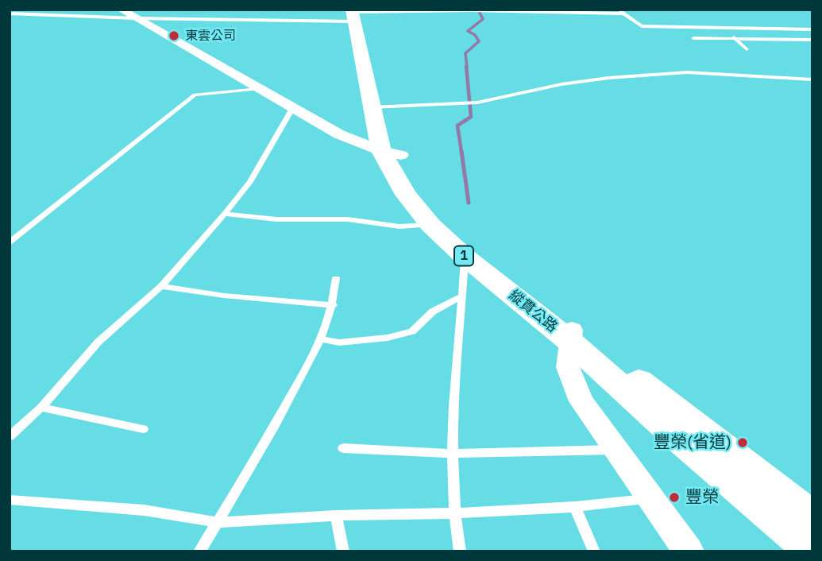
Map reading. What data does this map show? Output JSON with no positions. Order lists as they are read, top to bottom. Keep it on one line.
{"streets":{"main road":["1","縱貫公路"]},"places":["東雲公司","豐榮(省道)","豐榮"]}
